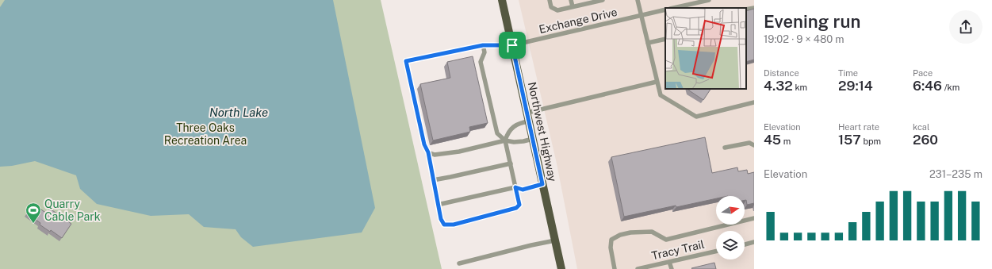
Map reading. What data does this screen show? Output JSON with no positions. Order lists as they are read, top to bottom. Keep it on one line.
{"streets":{"main road":["Northwest Highway"],"lane":["Exchange Drive","Tracy Trail"]},"crossings":[["Exchange Drive","Northwest Highway"]],"water":["North Lake"],"parks":["Three Oaks Recreation Area"],"places":{"sports":["Quarry Cable Park"]},"north":"right","page":{"heading":["Evening run","19:02 · 9 × 480 m"],"stats":[["Distance","4.32 km"],["Time","29:14"],["Pace","6:46 /km"],["Elevation","45 m"],["Heart rate","157 bpm"],["kcal","260"]],"chart":["Elevation","231–235 m"]}}
